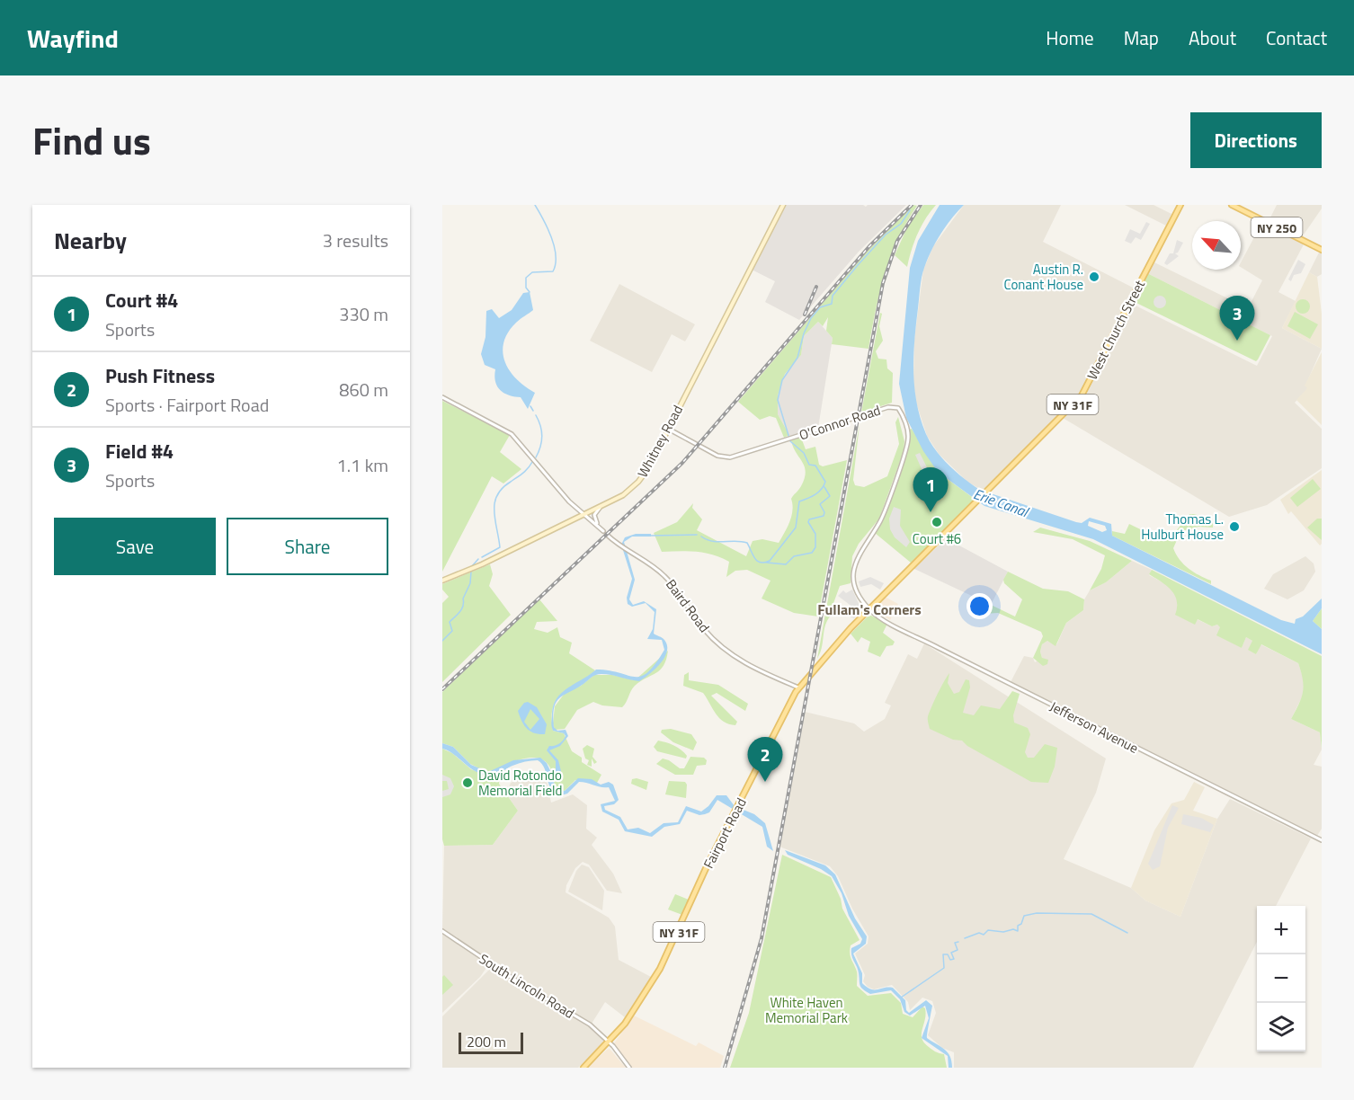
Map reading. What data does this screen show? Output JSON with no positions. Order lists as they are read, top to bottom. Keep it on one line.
{"streets":{"main road":["NY 250","West Church Street","NY 31F","Whitney Road","Fairport Road"],"street":["O'Connor Road","Baird Road","Jefferson Avenue","South Lincoln Road"]},"crossings":[["West Church Street","Fairport Road"],["O'Connor Road","Whitney Road"],["O'Connor Road","Jefferson Avenue"],["O'Connor Road","Fairport Road"],["Baird Road","Fairport Road"],["Jefferson Avenue","Fairport Road"],["Fairport Road","South Lincoln Road"]],"districts":["Fullam's Corners"],"water":["Erie Canal"],"parks":["White Haven Memorial Park"],"places":["Austin R. Conant House","Court #6","Thomas L. Hulburt House","David Rotondo Memorial Field"],"scale_bar":"200 m","north":"top left","page":{"header":"Wayfind","nav":["Home","Map","About","Contact"],"title":"Find us","buttons":["Directions",["Save","Share"]],"heading":["Nearby","3 results"],"list":[{"mark":"1","name":"Court #4","note":"Sports","value":"330 m"},{"mark":"2","name":"Push Fitness","note":"Sports · Fairport Road","value":"860 m"},{"mark":"3","name":"Field #4","note":"Sports","value":"1.1 km"}],"pins":["3","1","2"],"map_buttons":["+","−"],"scale":"200 m"}}
